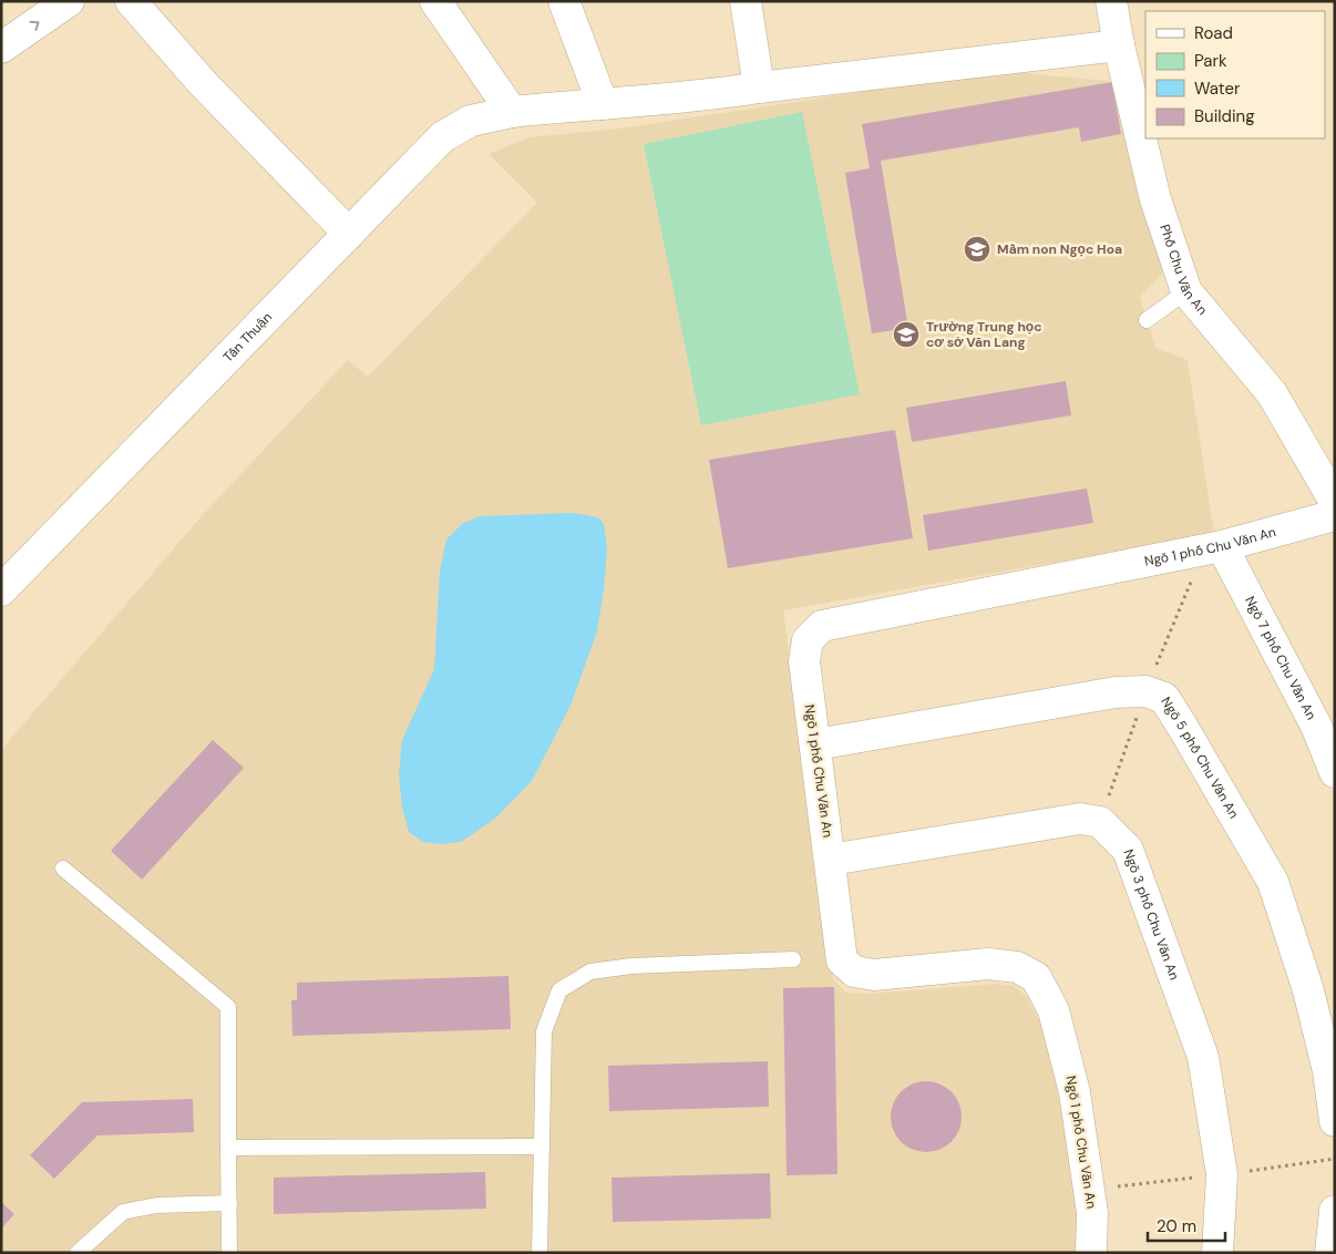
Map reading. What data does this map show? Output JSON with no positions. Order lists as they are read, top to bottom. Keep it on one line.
{"streets":{"street":["Phố Chu Văn An","Tân Thuận","Ngõ 1 phố Chu Văn An","Ngõ 7 phố Chu Văn An","Ngõ 5 phố Chu Văn An","Ngõ 3 phố Chu Văn An"]},"crossings":[["Phố Chu Văn An","Tân Thuận"],["Ngõ 1 phố Chu Văn An","Ngõ 7 phố Chu Văn An"],["Ngõ 1 phố Chu Văn An","Ngõ 5 phố Chu Văn An"],["Ngõ 1 phố Chu Văn An","Ngõ 3 phố Chu Văn An"]],"places":{"school or university":["Mầm non Ngọc Hoa","Trường Trung học cơ sở Văn Lang"]},"legend":["Road","Park","Water","Building"],"scale_bar":"20 m"}
